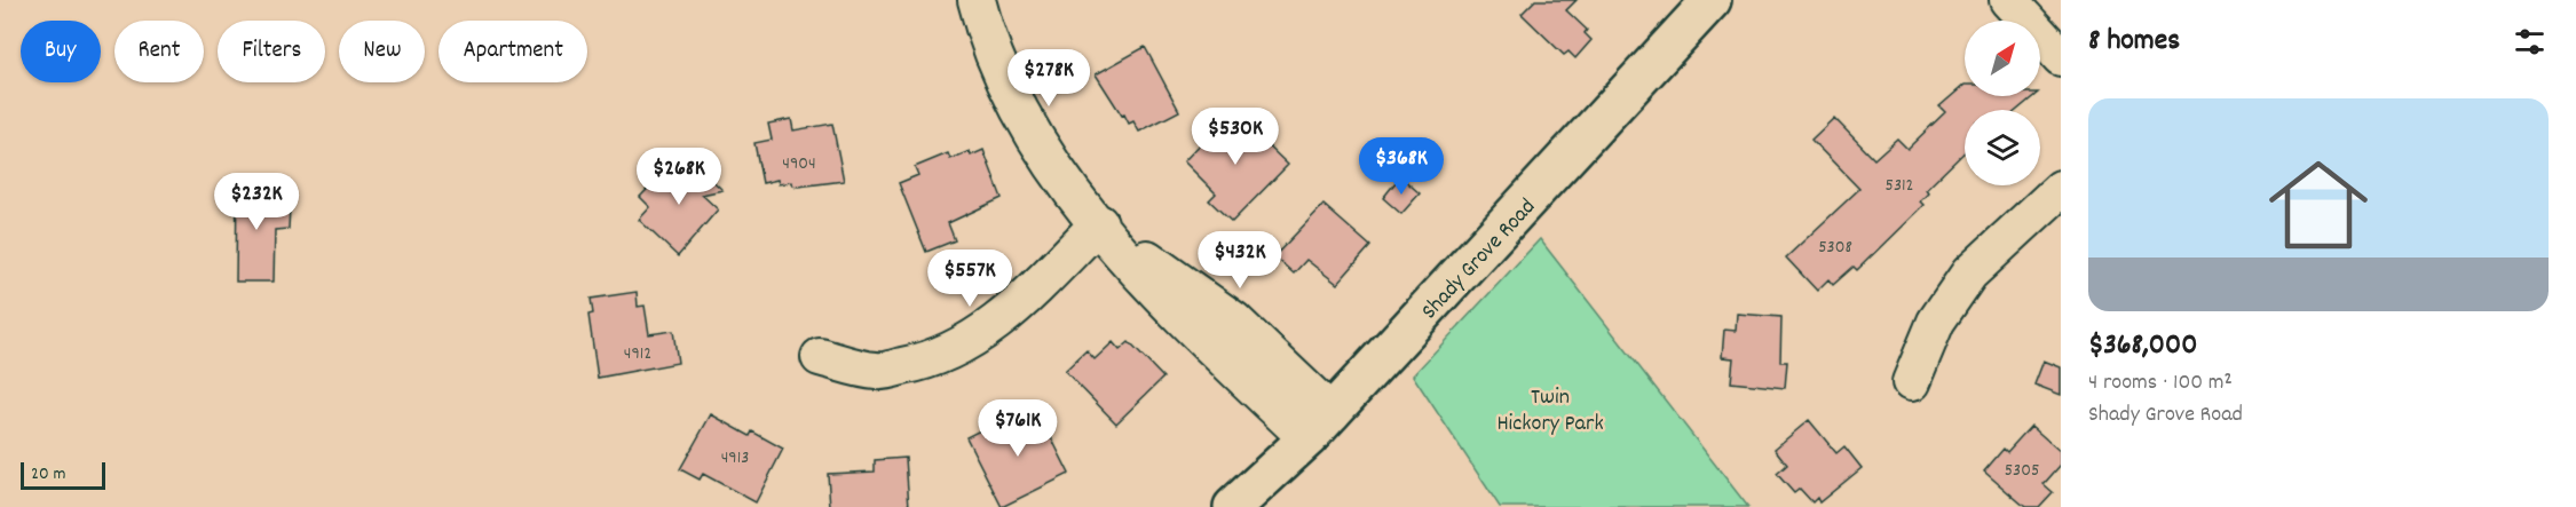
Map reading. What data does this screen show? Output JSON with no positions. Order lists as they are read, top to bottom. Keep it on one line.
{"streets":{"main road":["Shady Grove Road"]},"parks":["Twin Hickory Park"],"house_numbers":["4904","5312","5308","4912","4913","5305"],"scale_bar":"20 m","north":"top right","page":{"heading":"8 homes","chip":["Buy","Rent","Filters","New","Apartment"],"price":["$278K","$530K","$368K","$268K","$232K","$432K","$557K","$761K"],"list":[{"name":"$368,000","note":"4 rooms · 100 m² · Shady Grove Road"}],"scale":"20 m"}}
